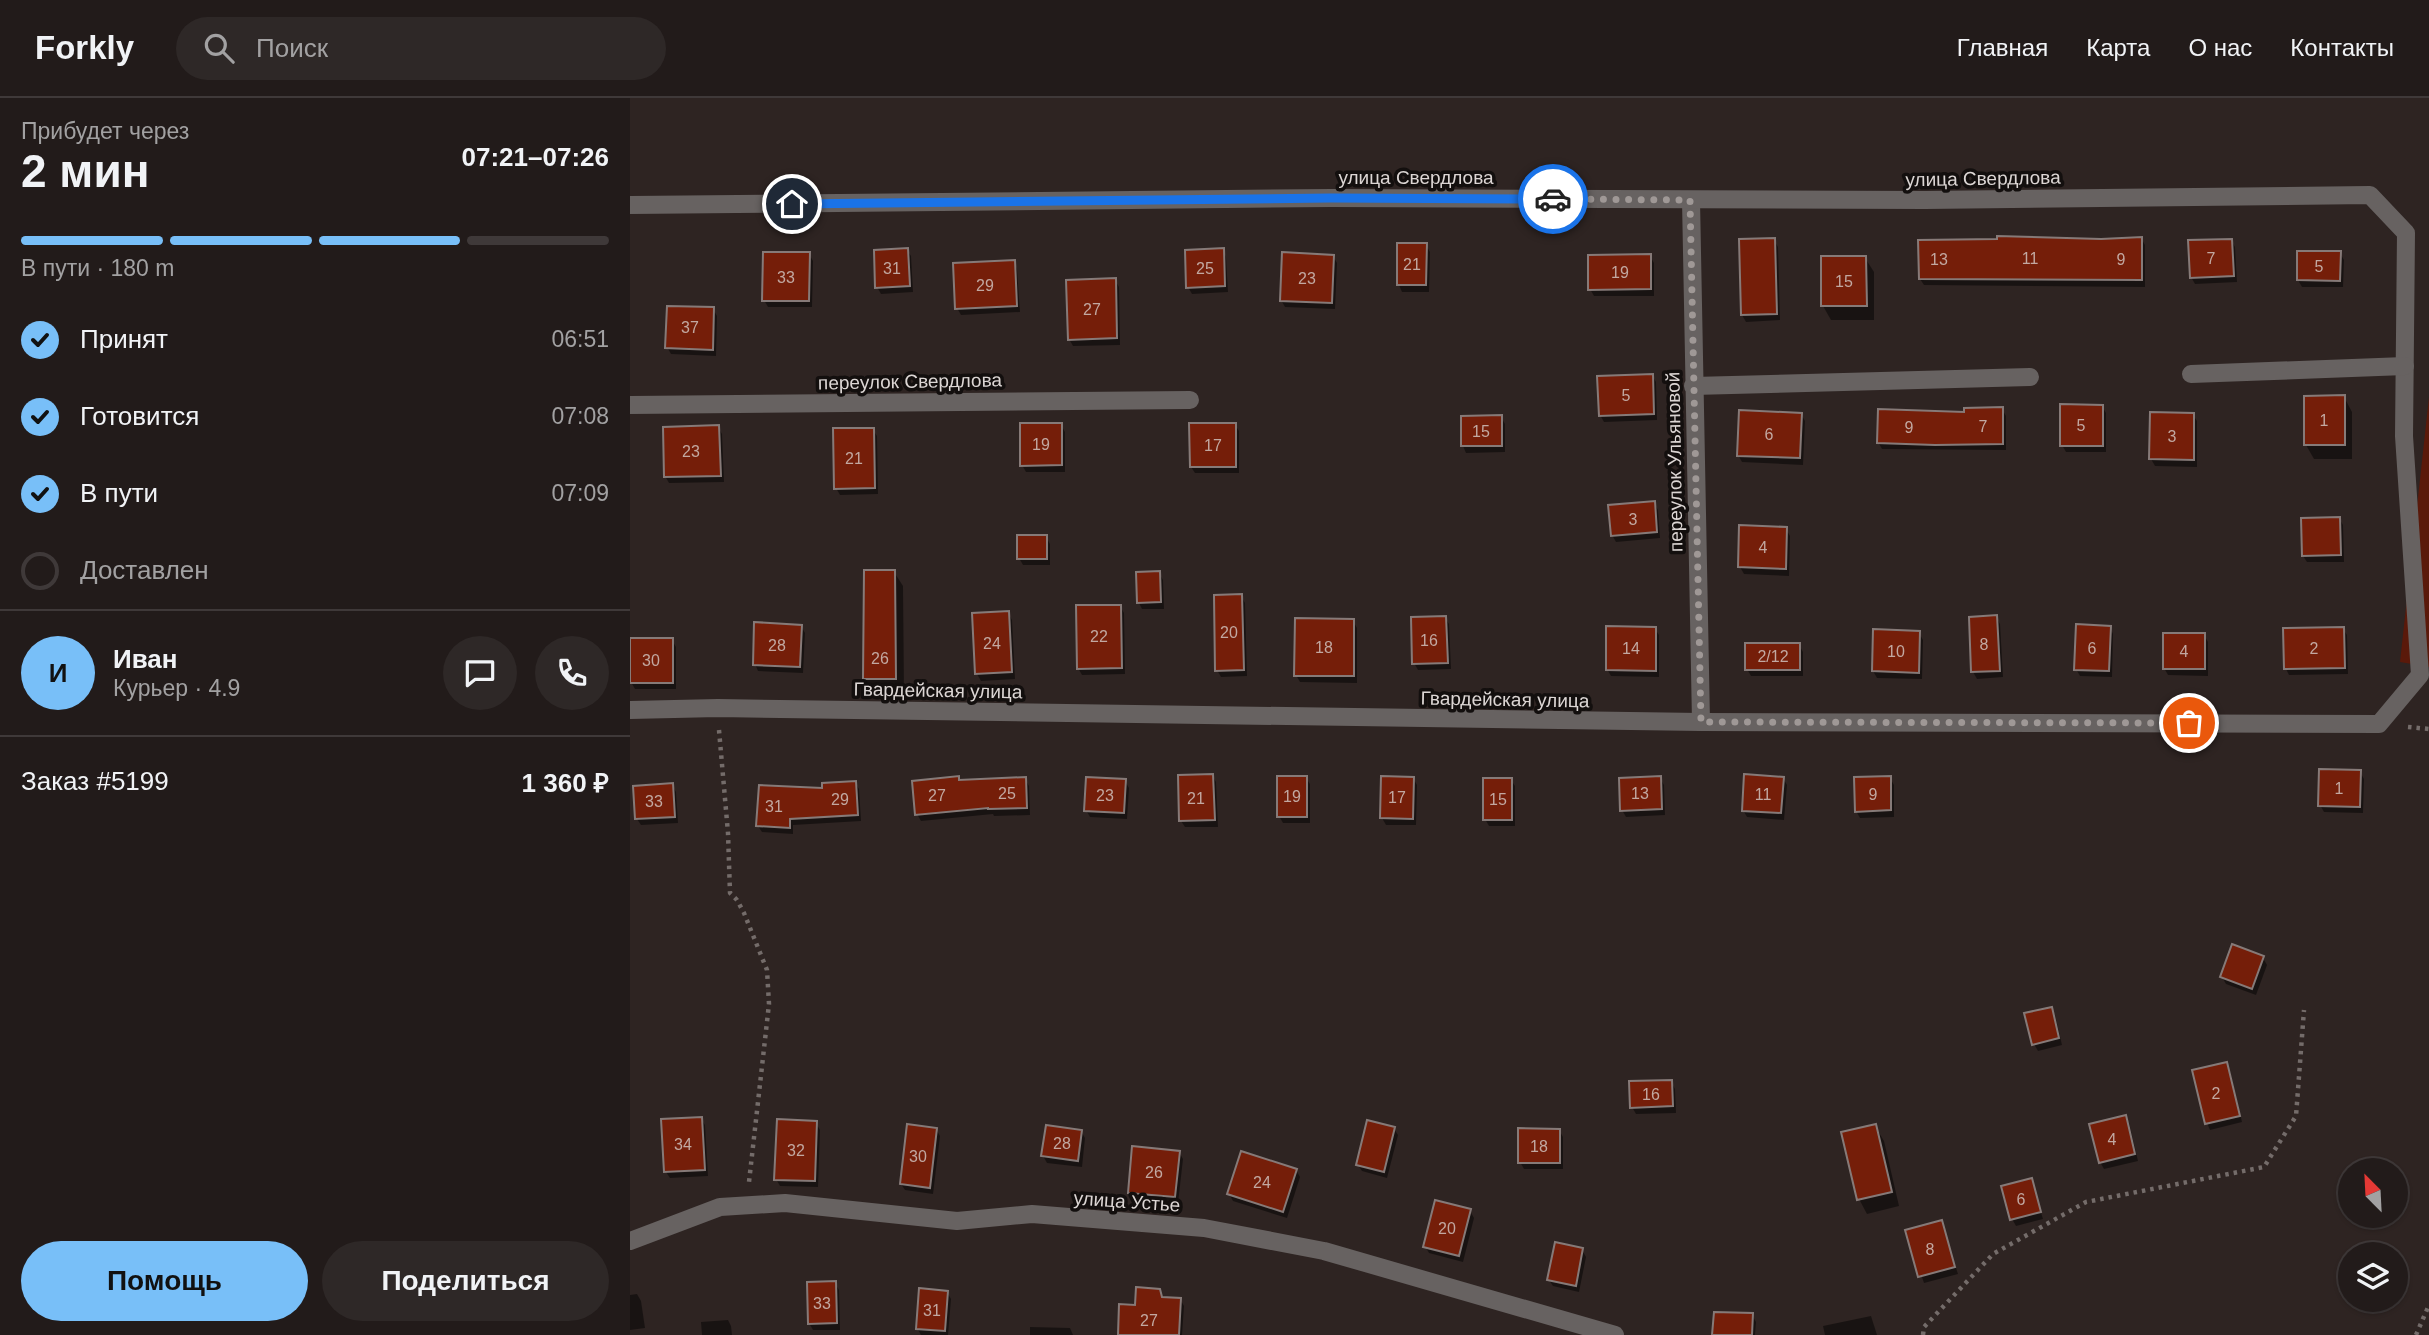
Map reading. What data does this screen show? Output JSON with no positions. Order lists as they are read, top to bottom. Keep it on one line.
{"streets":{"street":["улица Свердлова","переулок Свердлова","переулок Ульяновой","Гвардейская улица","улица Устье"]},"crossings":[["улица Свердлова","переулок Ульяновой"],["улица Свердлова","Гвардейская улица"],["переулок Ульяновой","Гвардейская улица"]],"house_numbers":["11","7","13","9","21","5","31","25","19","33","23","15","29","27","37","5","1","5","7","9","15","6","3","19","17","23","21","3","4","20","22","16","24","8","28","18","14","6","2","10","4","2/12","26","30","1","25","13","11","9","27","23","19","17","21","29","15","33","31","2","16","4","28","34","18","32","30","26","24","6","20","8","33","31","27"],"north":"top left","page":{"header":"Forkly","search":"Поиск","nav":["Главная","Карта","О нас","Контакты"],"heading":["2 мин","Прибудет через","07:21–07:26"],"panel":["Иван","Курьер · 4.9","Заказ #5199","1 360 ₽"],"bar":"В пути · 180 m","list":[["Принят","06:51"],["Готовится","07:08"],["В пути","07:09"],"Доставлен"],"round":"И","buttons":["Помощь","Поделиться"]}}
